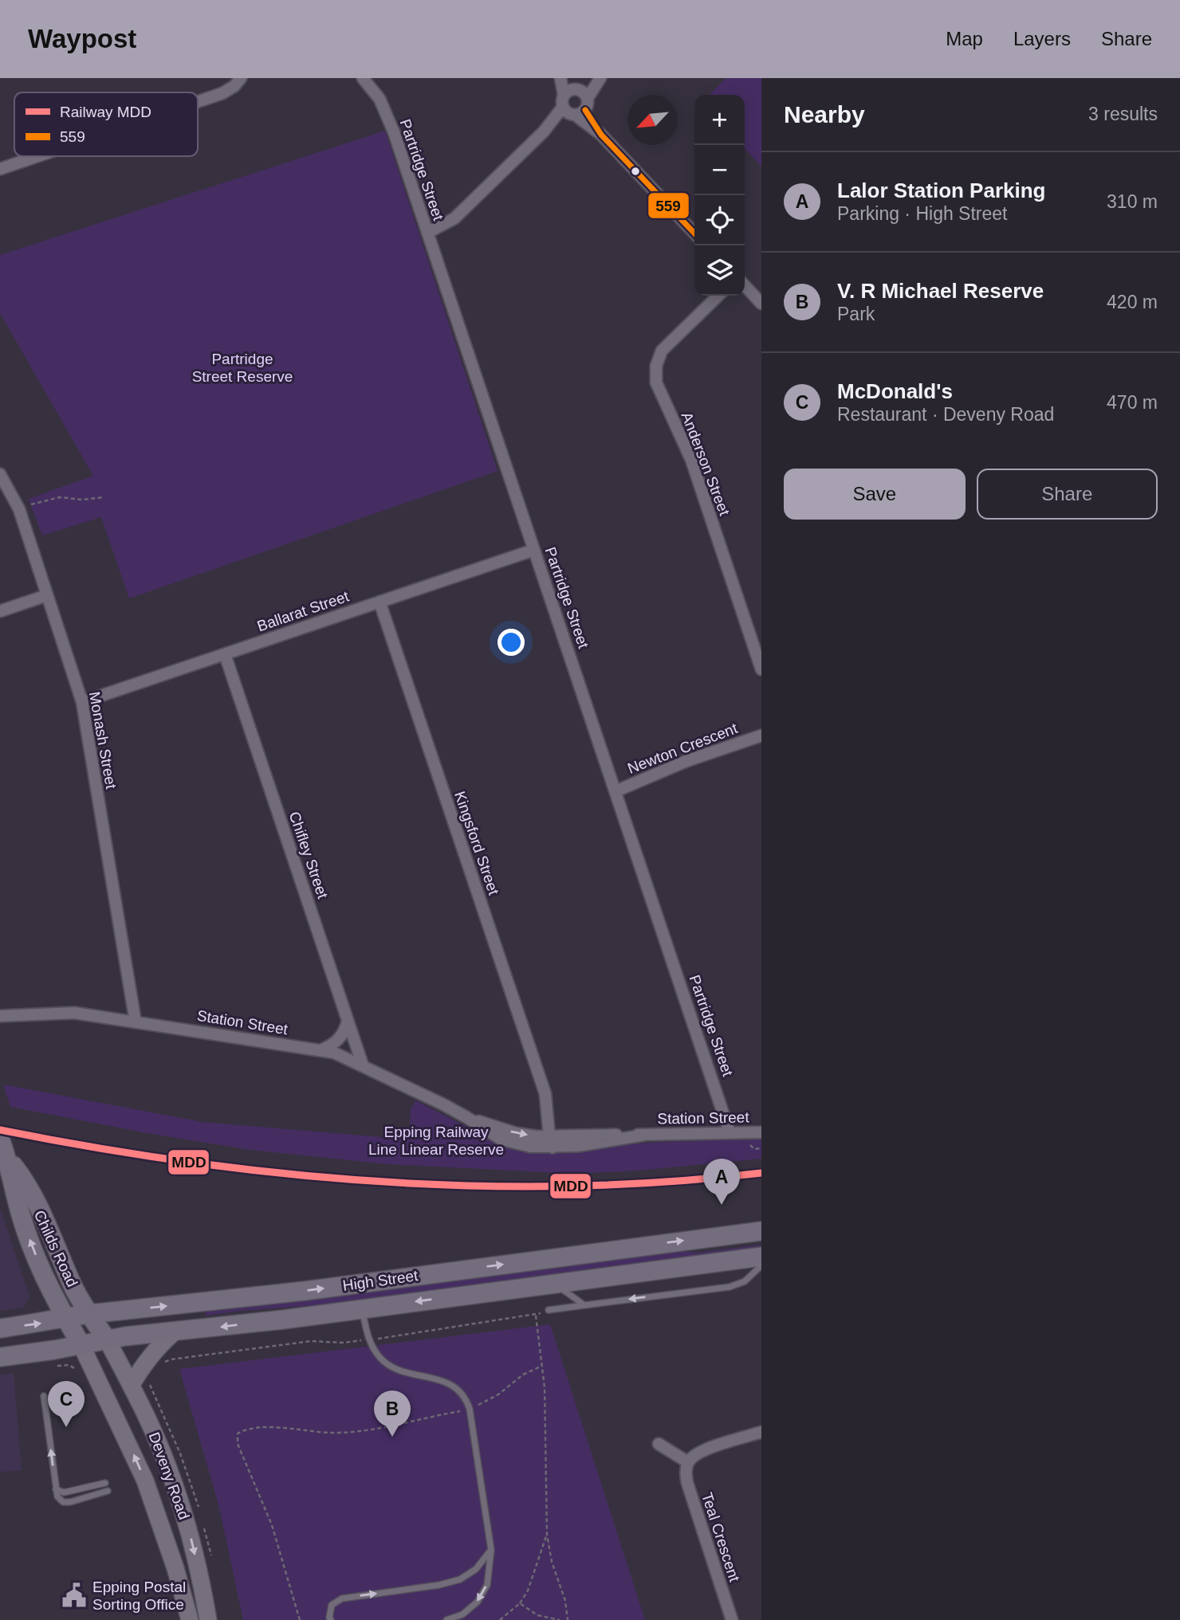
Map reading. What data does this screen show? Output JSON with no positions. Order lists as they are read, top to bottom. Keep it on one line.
{"streets":{"main road":["Childs Road","High Street"],"street":["Partridge Street","Anderson Street","Ballarat Street","Monash Street","Newton Crescent","Kingsford Street","Chifley Street","Station Street","Deveny Road","Teal Crescent"]},"crossings":[["Partridge Street","Ballarat Street"],["Partridge Street","Newton Crescent"],["Partridge Street","Station Street"],["Ballarat Street","Monash Street"],["Ballarat Street","Kingsford Street"],["Ballarat Street","Chifley Street"],["Monash Street","Station Street"],["Kingsford Street","Station Street"],["Chifley Street","Station Street"],["Childs Road","High Street"],["Childs Road","Deveny Road"],["High Street","Deveny Road"]],"parks":["Partridge Street Reserve","Epping Railway Line Linear Reserve"],"places":{"public building":["Epping Postal Sorting Office"]},"lines":["transit line 559","rail line MDD"],"legend":["Railway MDD","559"],"north":"bottom left","page":{"header":"Waypost","nav":["Map","Layers","Share"],"heading":["Nearby","3 results"],"map_buttons":["+","−"],"list":[{"mark":"A","name":"Lalor Station Parking","note":"Parking · High Street","value":"310 m"},{"mark":"B","name":"V. R Michael Reserve","note":"Park","value":"420 m"},{"mark":"C","name":"McDonald's","note":"Restaurant · Deveny Road","value":"470 m"}],"buttons":["Save","Share"],"pins":["A","C","B"]}}
